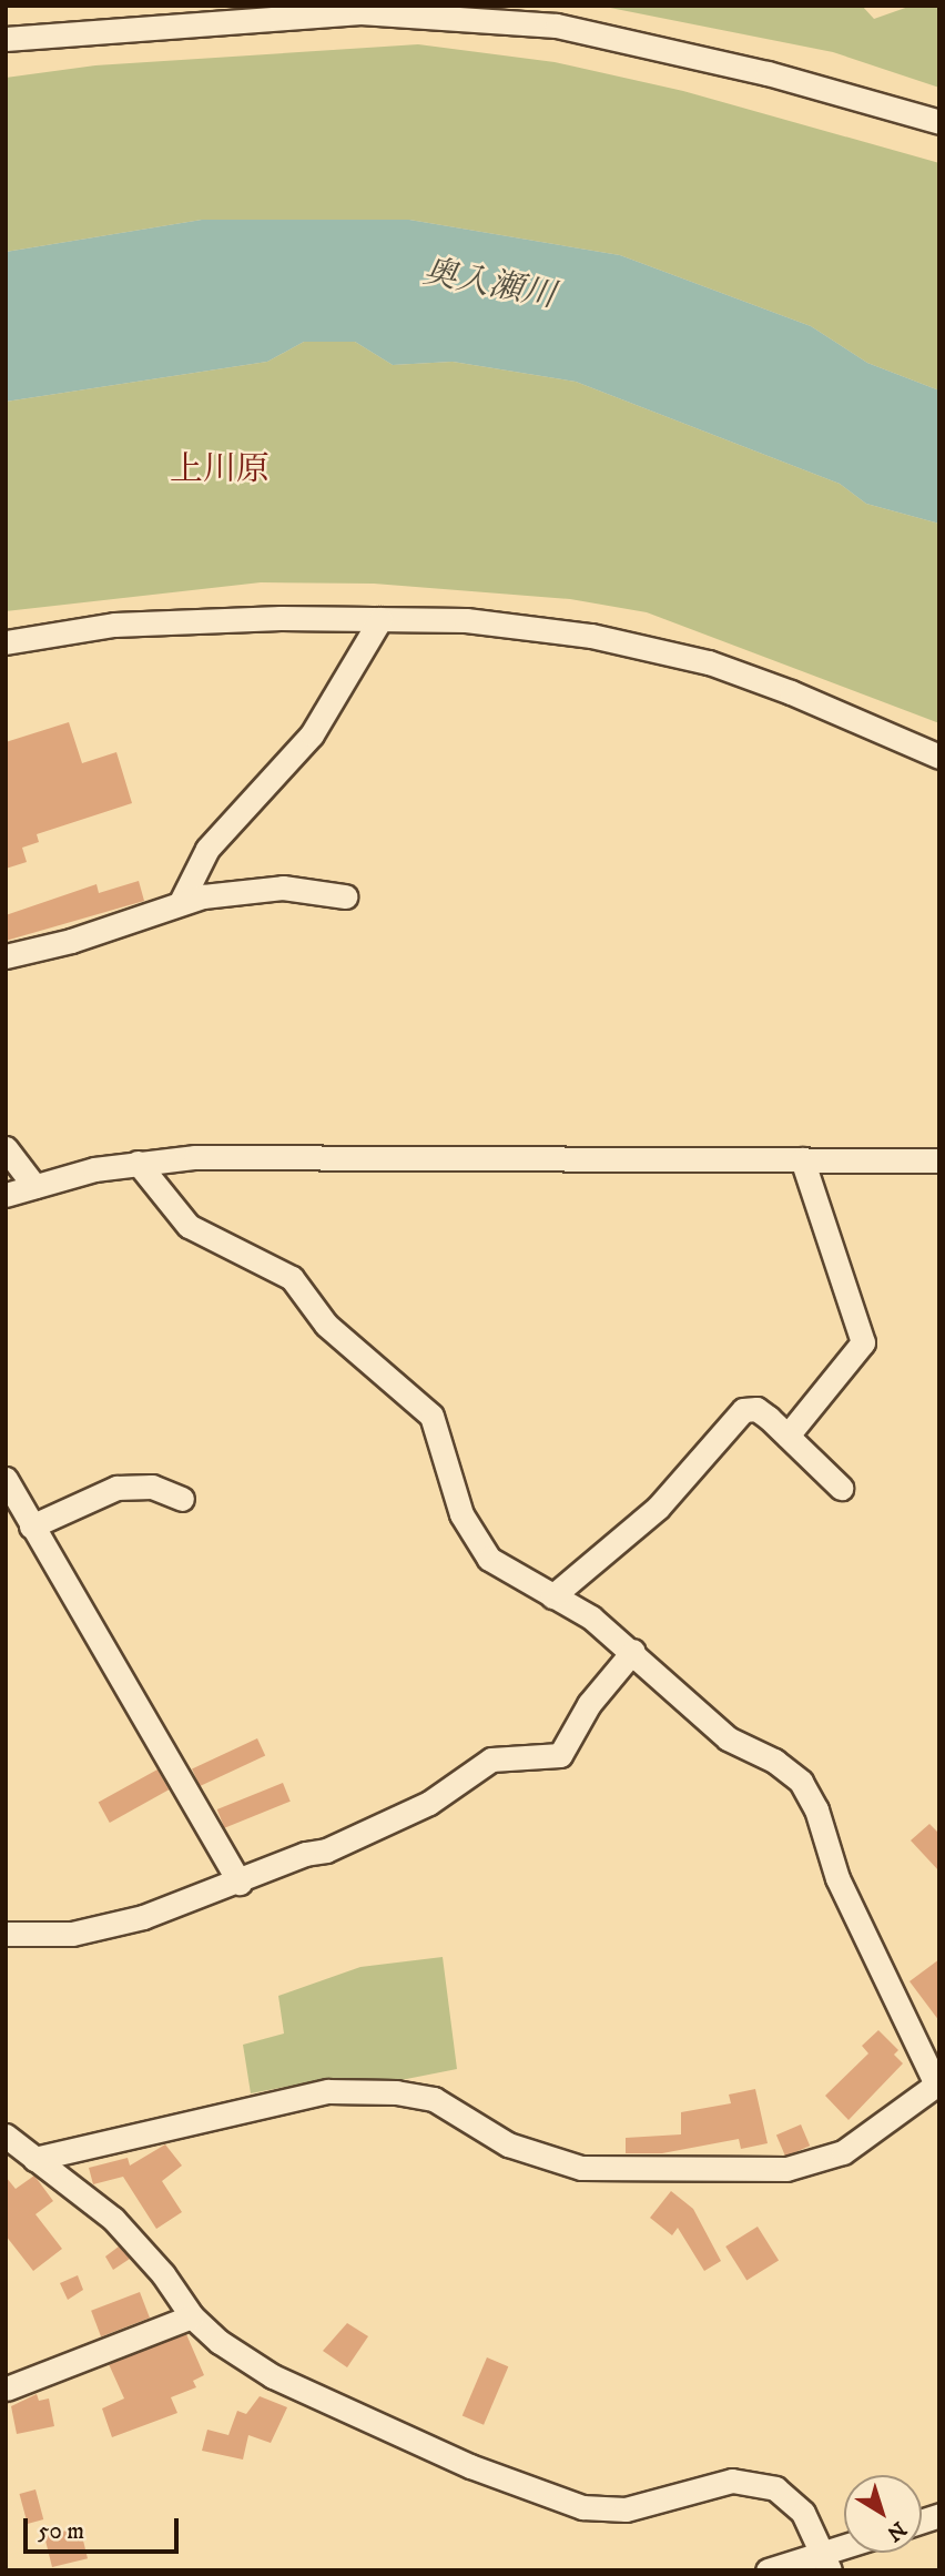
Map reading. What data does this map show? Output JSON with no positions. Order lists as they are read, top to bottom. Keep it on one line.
{"districts":["上川原"],"water":["奥入瀬川"],"scale_bar":"50 m","north":"bottom right"}
